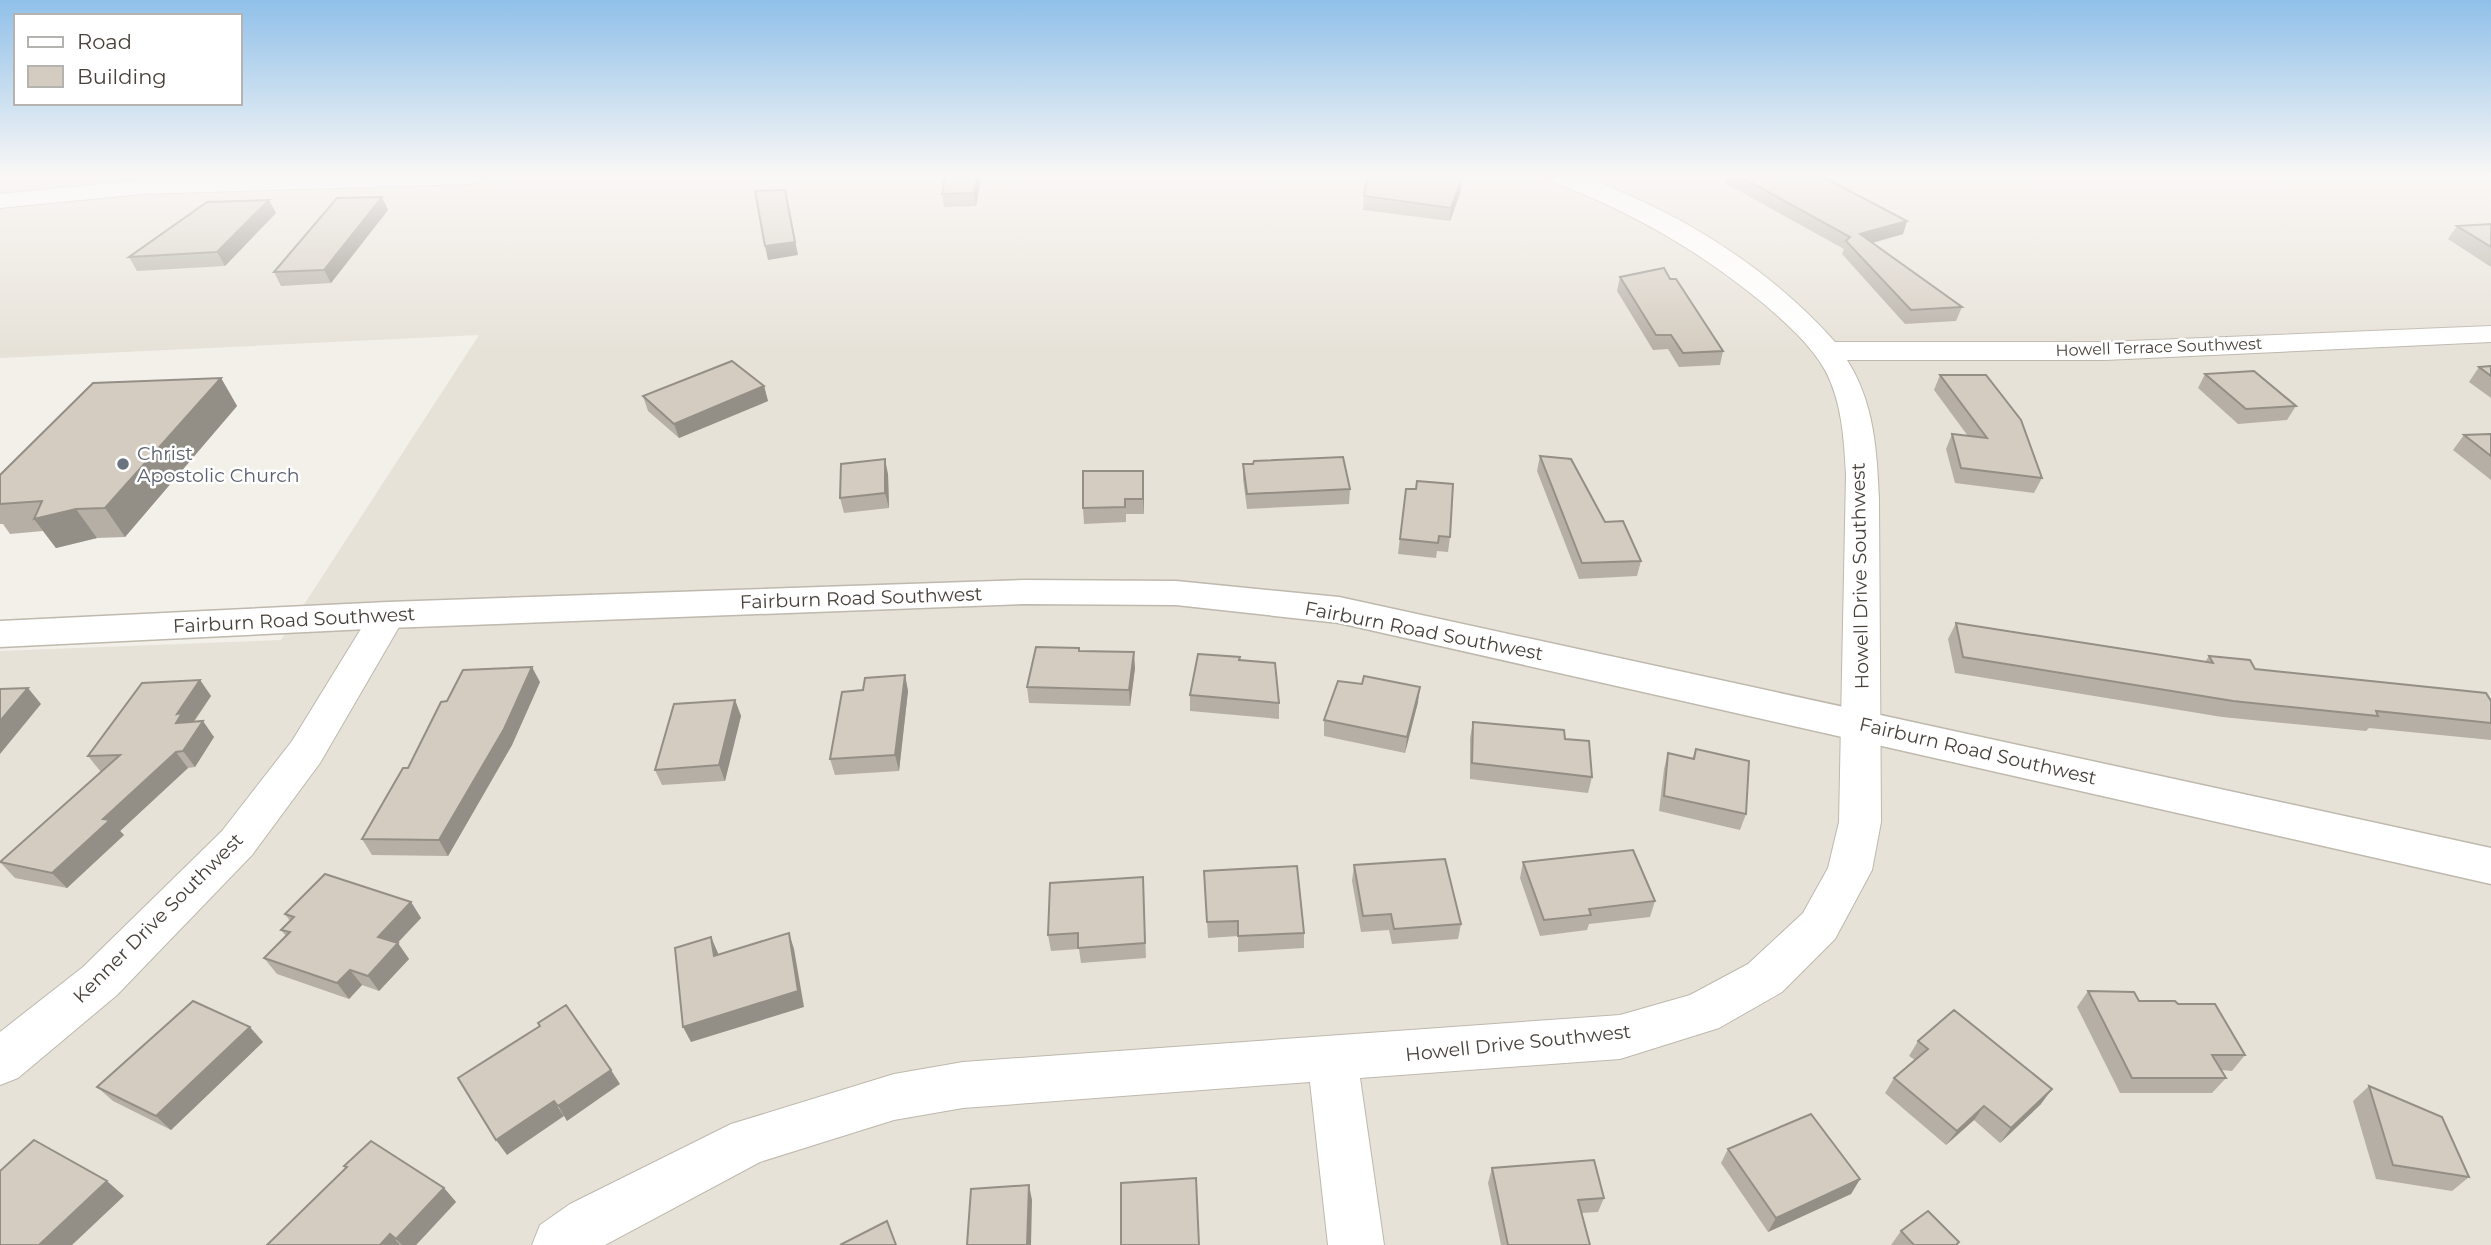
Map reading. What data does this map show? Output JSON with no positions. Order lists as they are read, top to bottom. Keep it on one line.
{"streets":{"street":["Howell Terrace Southwest","Howell Drive Southwest","Fairburn Road Southwest","Kenner Drive Southwest"]},"crossings":[["Howell Terrace Southwest","Howell Drive Southwest"],["Howell Drive Southwest","Fairburn Road Southwest"],["Fairburn Road Southwest","Kenner Drive Southwest"]],"places":["Christ Apostolic Church"],"legend":["Road","Building"]}
